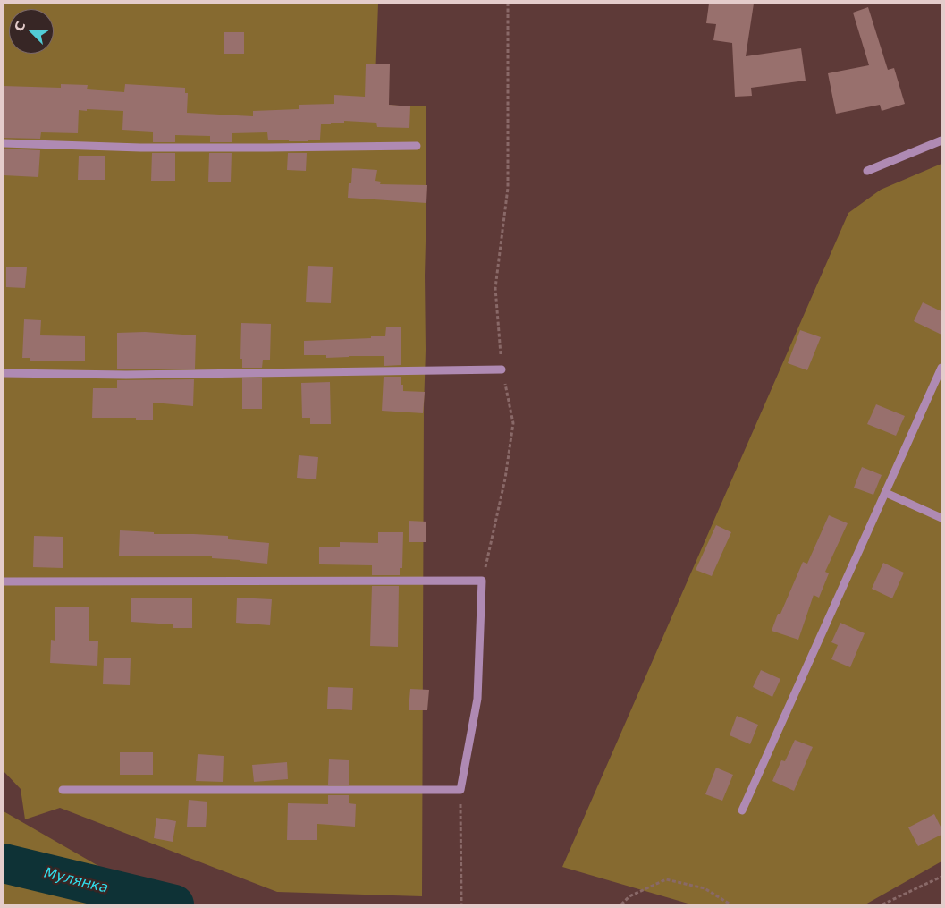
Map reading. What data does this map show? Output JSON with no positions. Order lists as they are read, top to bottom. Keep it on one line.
{"water":["Мулянка"],"north":"top left"}
